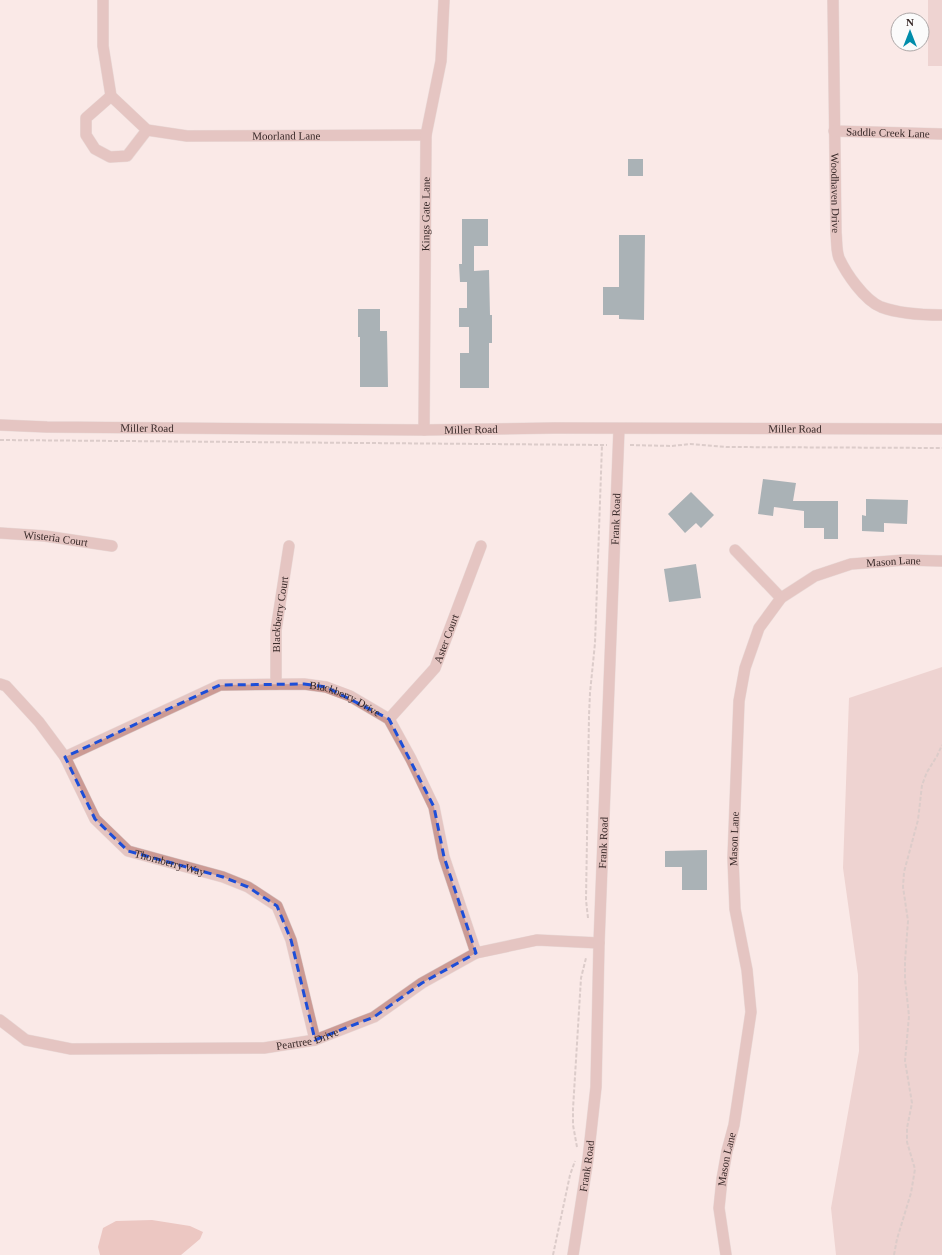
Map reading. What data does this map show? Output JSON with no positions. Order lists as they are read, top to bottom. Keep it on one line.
{"streets":{"street":["Saddle Creek Lane","Moorland Lane","Woodhaven Drive","Kings Gate Lane","Miller Road","Frank Road","Wisteria Court","Mason Lane","Blackberry Court","Aster Court","Blackberry Drive","Thornberry Way","Peartree Drive"]},"crossings":[["Saddle Creek Lane","Woodhaven Drive"],["Moorland Lane","Kings Gate Lane"],["Kings Gate Lane","Miller Road"],["Miller Road","Frank Road"],["Frank Road","Peartree Drive"],["Blackberry Court","Blackberry Drive"],["Aster Court","Blackberry Drive"],["Blackberry Drive","Thornberry Way"],["Blackberry Drive","Peartree Drive"],["Thornberry Way","Peartree Drive"]],"north":"top"}
